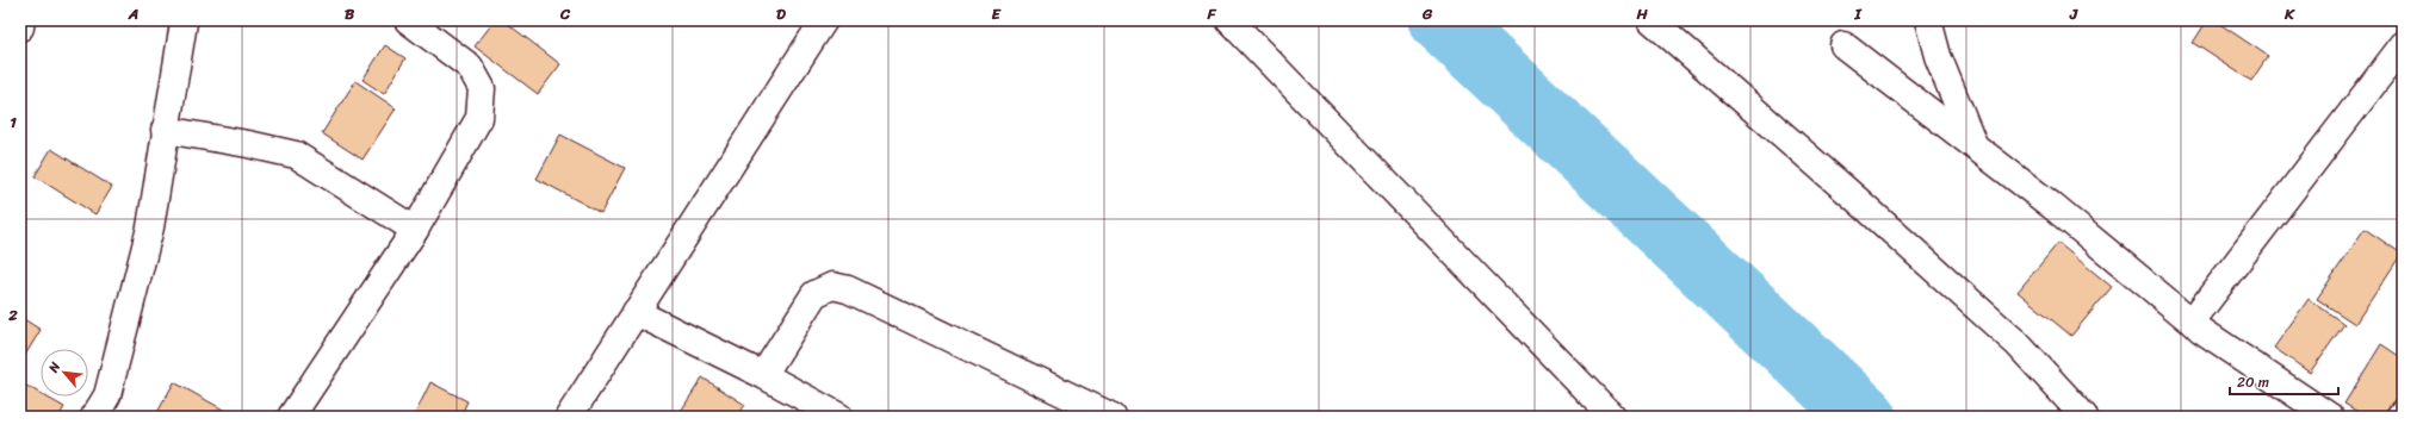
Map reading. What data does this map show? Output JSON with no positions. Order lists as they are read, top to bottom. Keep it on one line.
{"scale_bar":"20 m","north":"top left","grid":{"columns":["A","B","C","D","E","F","G","H","I","J","K"],"rows":["1","2"]}}
